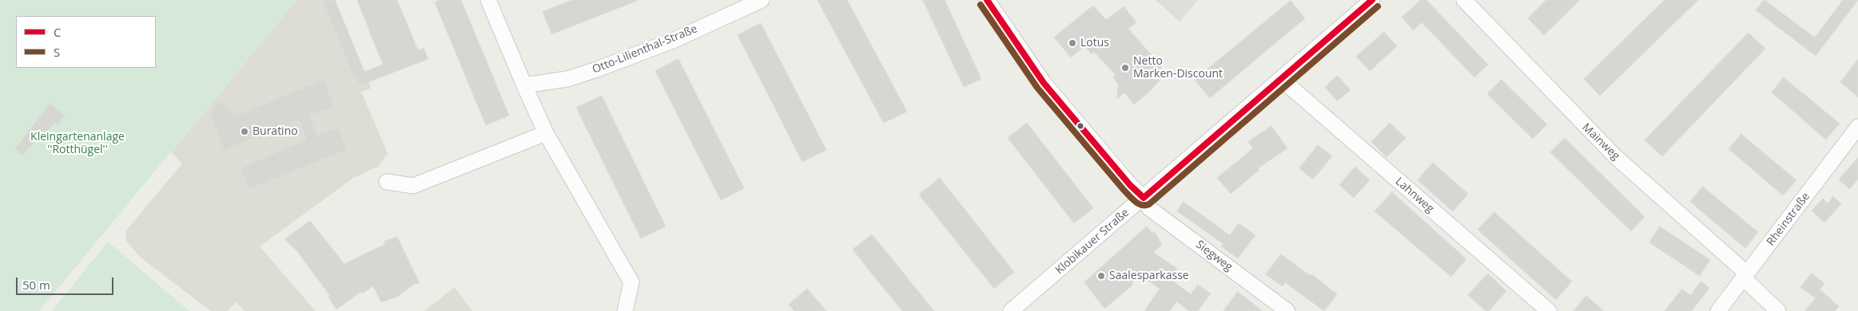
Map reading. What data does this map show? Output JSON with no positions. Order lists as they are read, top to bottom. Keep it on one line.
{"streets":{"street":["Otto-Lilienthal-Straße","Mainweg","Lahnweg","Rheinstraße","Klobikauer Straße","Siegweg"]},"crossings":[["Mainweg","Rheinstraße"],["Lahnweg","Klobikauer Straße"],["Klobikauer Straße","Siegweg"]],"parks":["Kleingartenanlage ''Rotthügel''"],"places":["Lotus","Netto Marken-Discount","Buratino","Saalesparkasse"],"lines":["transit line C","transit line S"],"legend":["C","S"],"scale_bar":"50 m"}
